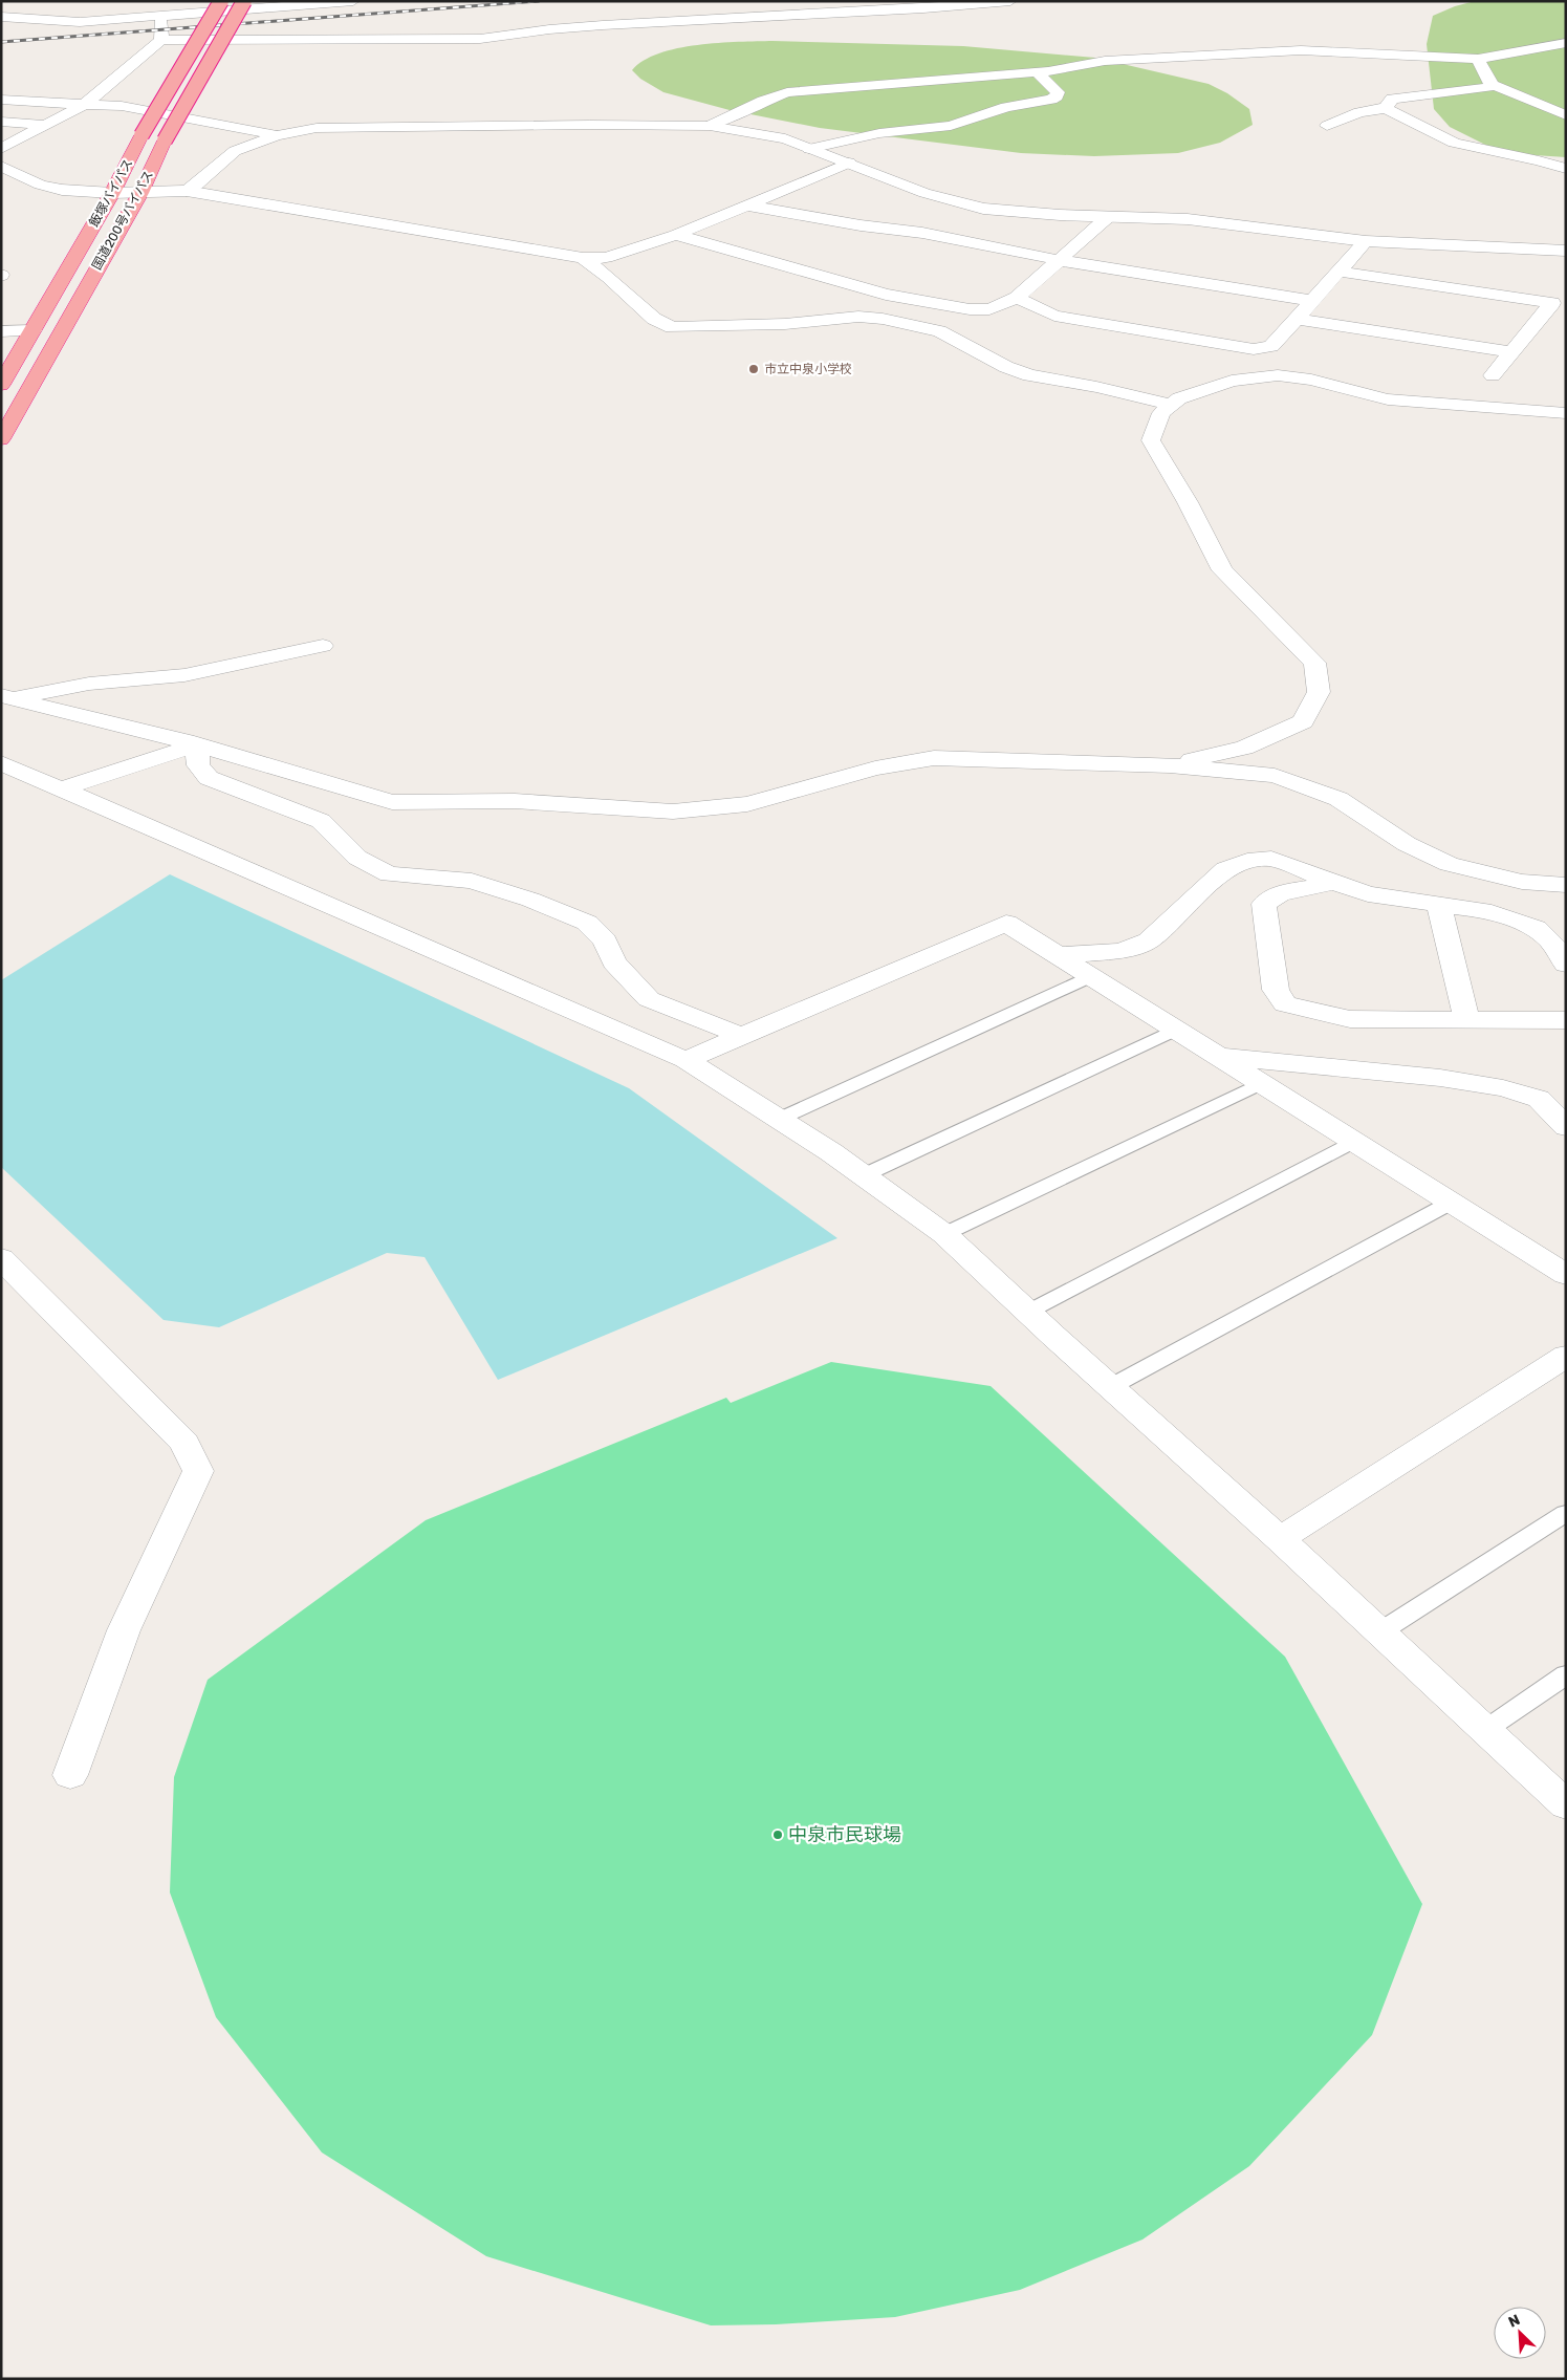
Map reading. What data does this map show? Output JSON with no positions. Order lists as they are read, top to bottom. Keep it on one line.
{"streets":{"highway":["飯塚バイパス","国道200号バイパス"]},"places":["市立中泉小学校","中泉市民球場"],"north":"top left"}
